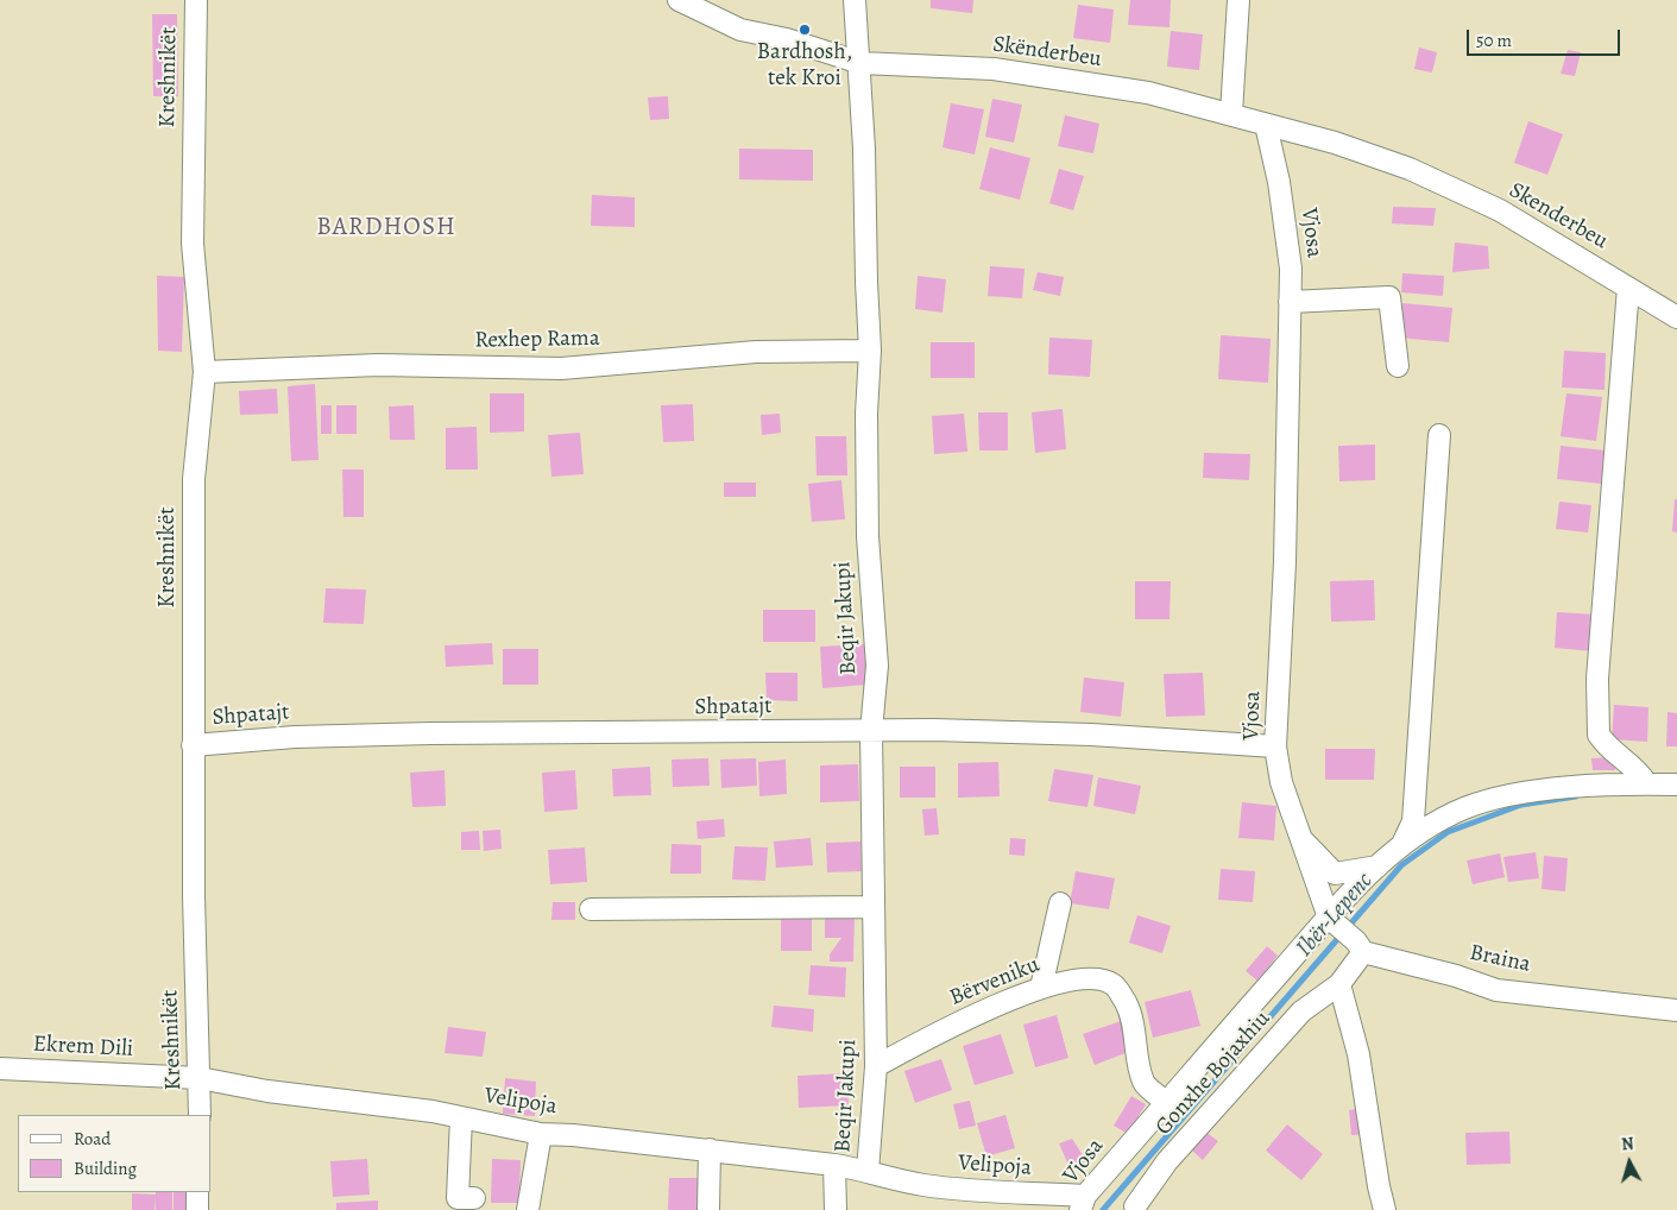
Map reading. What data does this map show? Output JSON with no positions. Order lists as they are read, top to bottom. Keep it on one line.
{"streets":{"street":["Skënderbeu","Kreshnikët","Skenderbeu","Vjosa","Rexhep Rama","Beqir Jakupi","Shpatajt","Braina","Bërveniku","Ekrem Dili","Gonxhe Bojaxhiu","Velipoja"]},"crossings":[["Skënderbeu","Skenderbeu"],["Skënderbeu","Vjosa"],["Skënderbeu","Beqir Jakupi"],["Kreshnikët","Rexhep Rama"],["Kreshnikët","Shpatajt"],["Kreshnikët","Ekrem Dili"],["Kreshnikët","Velipoja"],["Vjosa","Shpatajt"],["Vjosa","Braina"],["Vjosa","Bërveniku"],["Vjosa","Velipoja"],["Rexhep Rama","Beqir Jakupi"],["Beqir Jakupi","Shpatajt"],["Beqir Jakupi","Bërveniku"],["Beqir Jakupi","Velipoja"],["Braina","Gonxhe Bojaxhiu"],["Ekrem Dili","Velipoja"]],"districts":["BARDHOSH"],"water":["Ibër-Lepenc"],"places":["Bardhosh, tek Kroi"],"legend":["Road","Building"],"scale_bar":"50 m","north":"top"}
